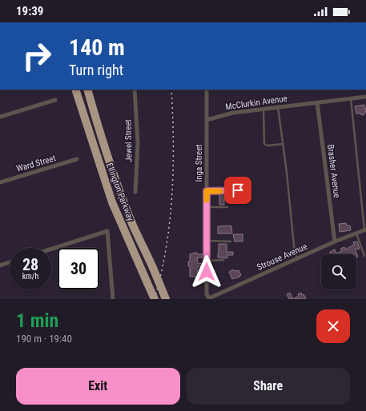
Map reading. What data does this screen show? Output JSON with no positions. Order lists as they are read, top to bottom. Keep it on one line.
{"streets":{"highway":["Ellington Parkway"],"street":["McClurkin Avenue","Jewel Street","Ward Street","Inga Street","Brasher Avenue","Strouse Avenue"]},"crossings":[["McClurkin Avenue","Inga Street"],["McClurkin Avenue","Brasher Avenue"],["Inga Street","Strouse Avenue"],["Brasher Avenue","Strouse Avenue"]],"page":{"status":"19:39","turn":["140 m","Turn right"],"speed":"28 km/h","limit":"30","heading":["1 min","190 m · 19:40"],"buttons":["Exit","Share"]}}
